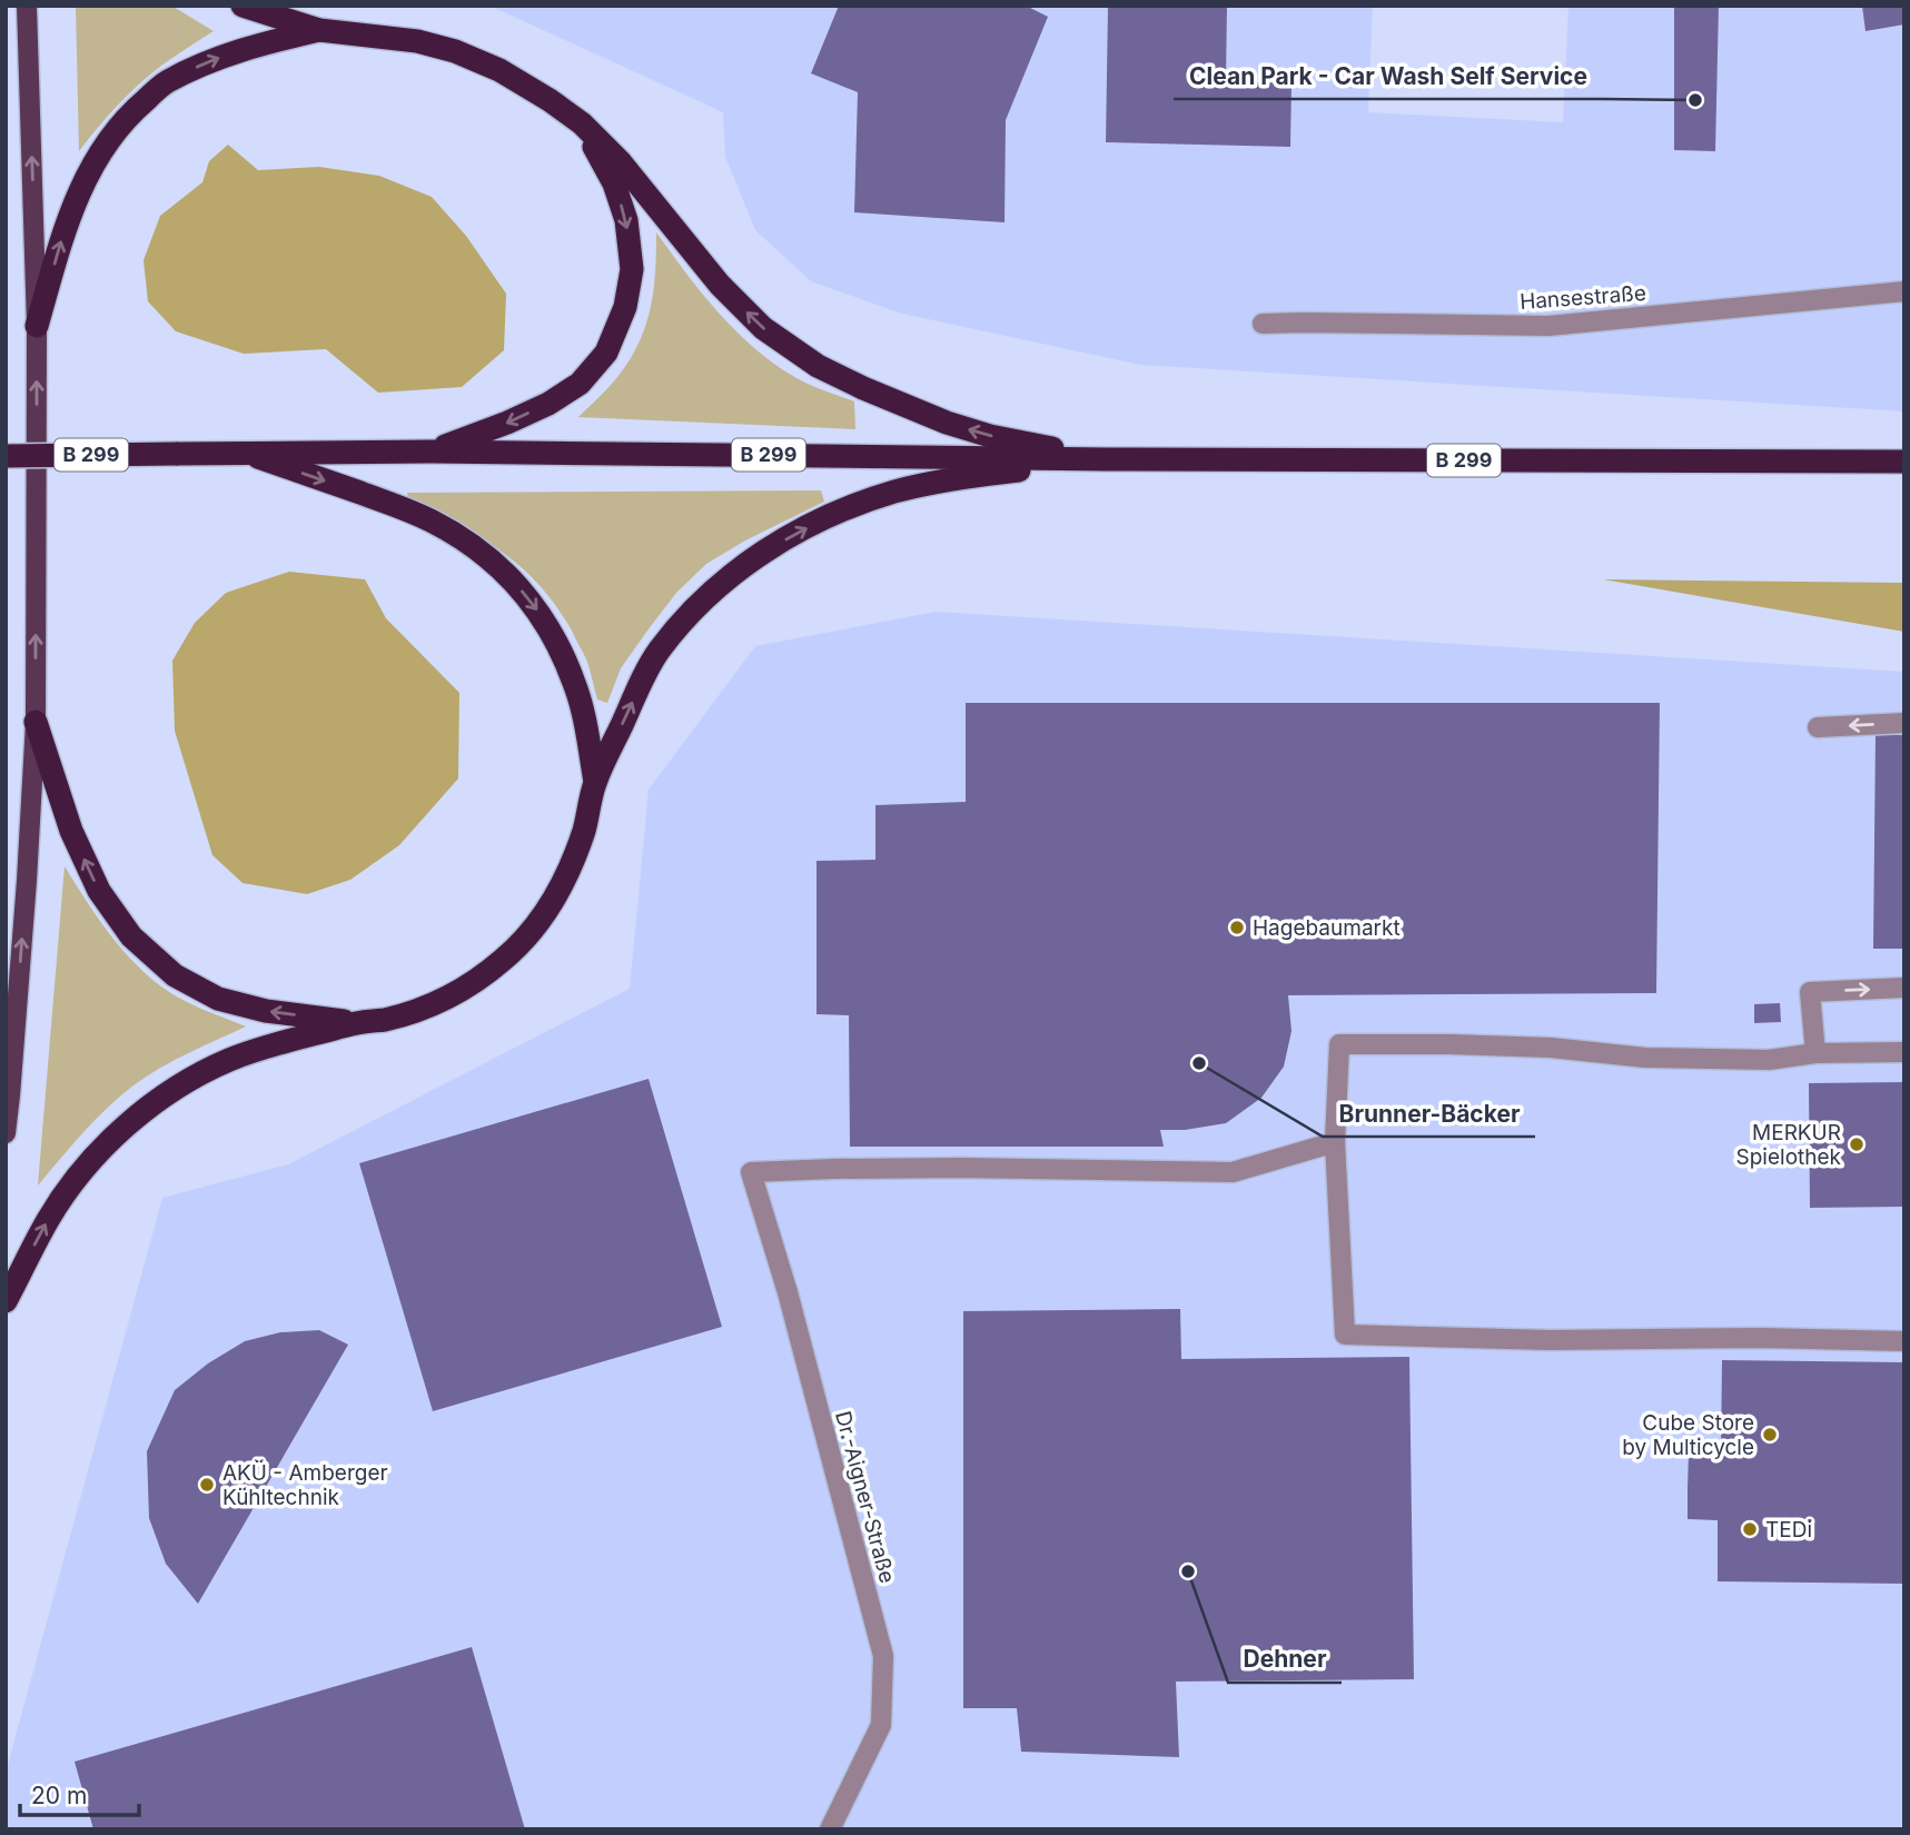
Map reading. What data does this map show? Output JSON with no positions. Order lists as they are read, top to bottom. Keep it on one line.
{"streets":{"highway":["B 299"],"street":["Hansestraße","Dr.-Aigner-Straße"]},"places":["Clean Park - Car Wash Self Service","Hagebaumarkt","Brunner-Bäcker","MERKUR Spielothek","Cube Store by Multicycle","AKÜ - Amberger Kühltechnik","TEDi","Dehner"],"scale_bar":"20 m"}
